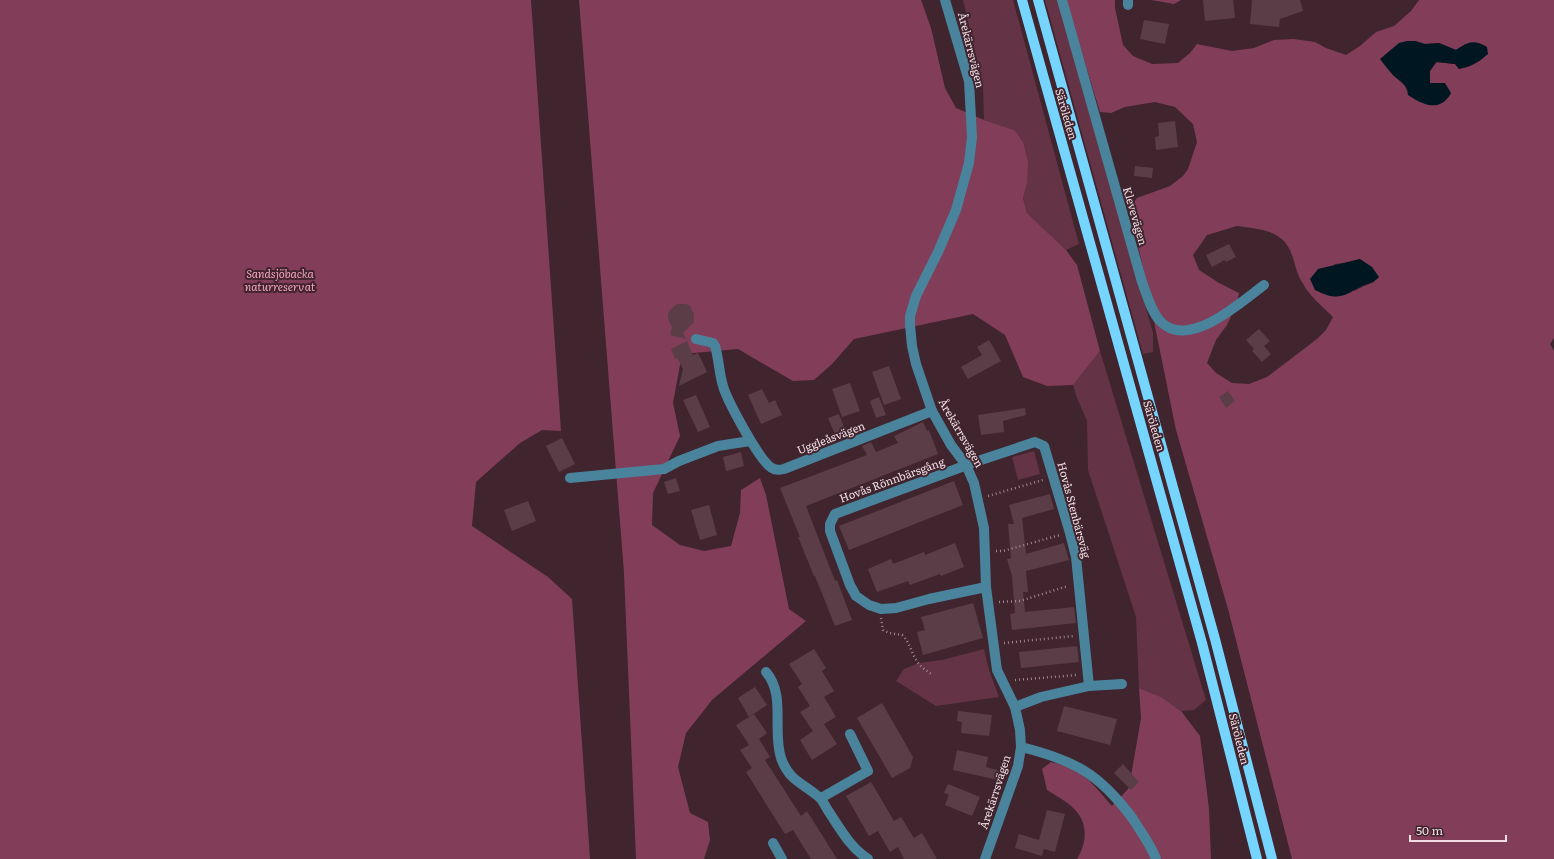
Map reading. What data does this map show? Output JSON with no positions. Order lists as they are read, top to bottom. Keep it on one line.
{"streets":{"main road":["Säröleden"],"street":["Årekärrsvägen","Klevevägen","Uggleåsvägen","Hovås Rönnbärsgång","Hovås Stenbärsväg"]},"crossings":[["Årekärrsvägen","Uggleåsvägen"],["Årekärrsvägen","Hovås Rönnbärsgång"],["Årekärrsvägen","Hovås Stenbärsväg"],["Hovås Rönnbärsgång","Hovås Stenbärsväg"]],"parks":["Sandsjöbacka naturreservat"],"scale_bar":"50 m"}
